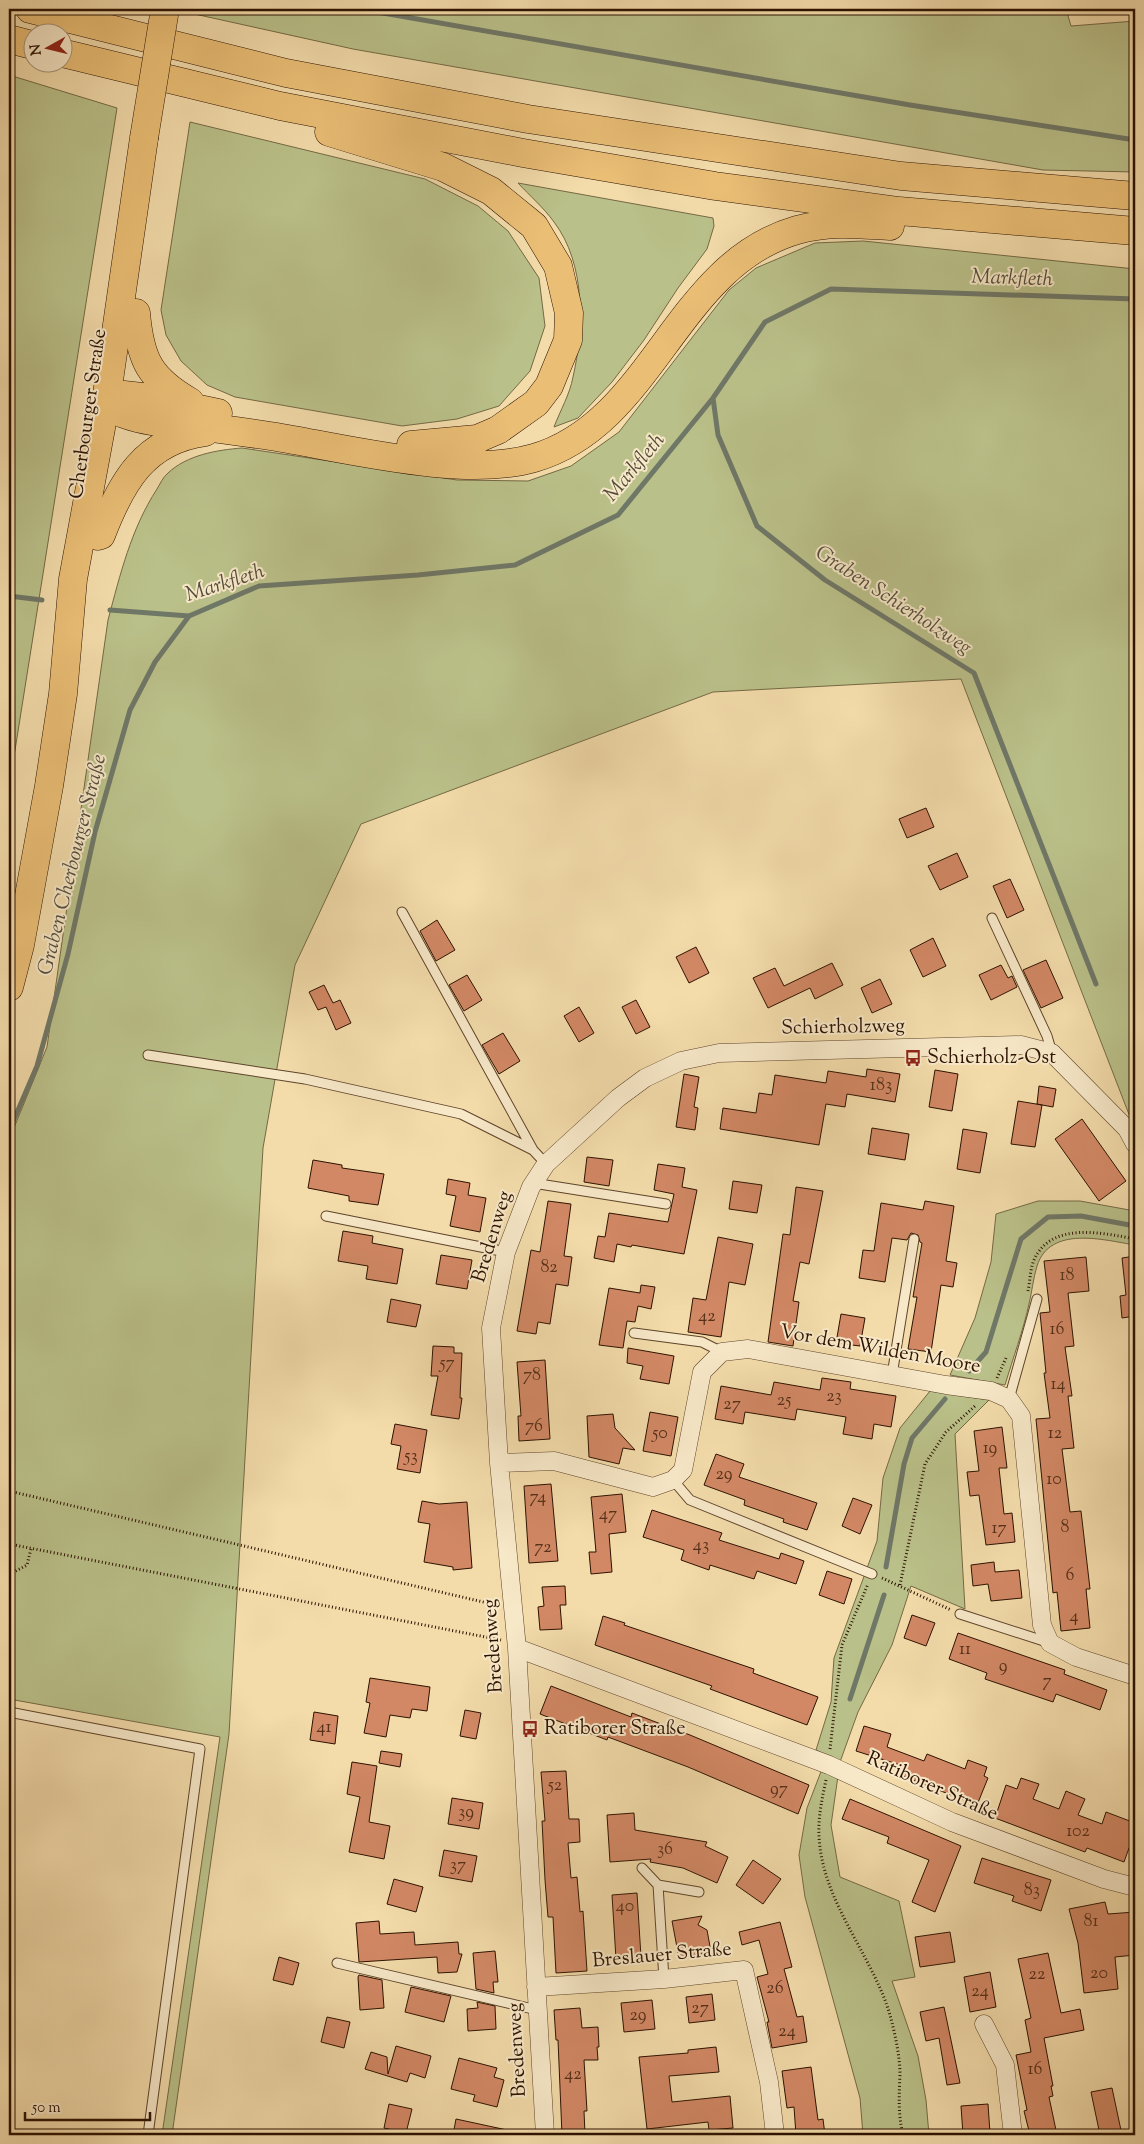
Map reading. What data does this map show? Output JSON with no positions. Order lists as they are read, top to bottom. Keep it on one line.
{"streets":{"main road":["Cherbourger Straße"],"street":["Schierholzweg","Bredenweg","Vor dem Wilden Moore","Ratiborer Straße","Breslauer Straße"]},"crossings":[["Schierholzweg","Bredenweg"],["Bredenweg","Ratiborer Straße"],["Bredenweg","Breslauer Straße"]],"water":["Markfleth","Graben Schierholzweg","Graben Cherbourger Straße"],"places":{"bus stop":["Schierholz-Ost","Ratiborer Straße"]},"house_numbers":["183","82","18","42","16","57","78","14","23","25","27","76","50","12","19","53","29","10","74","47","8","17","43","72","6","4","11","9","7","41","52","97","39","102","36","37","83","40","81","20","22","26","24","27","29","24","16","42"],"scale_bar":"50 m","north":"left"}
